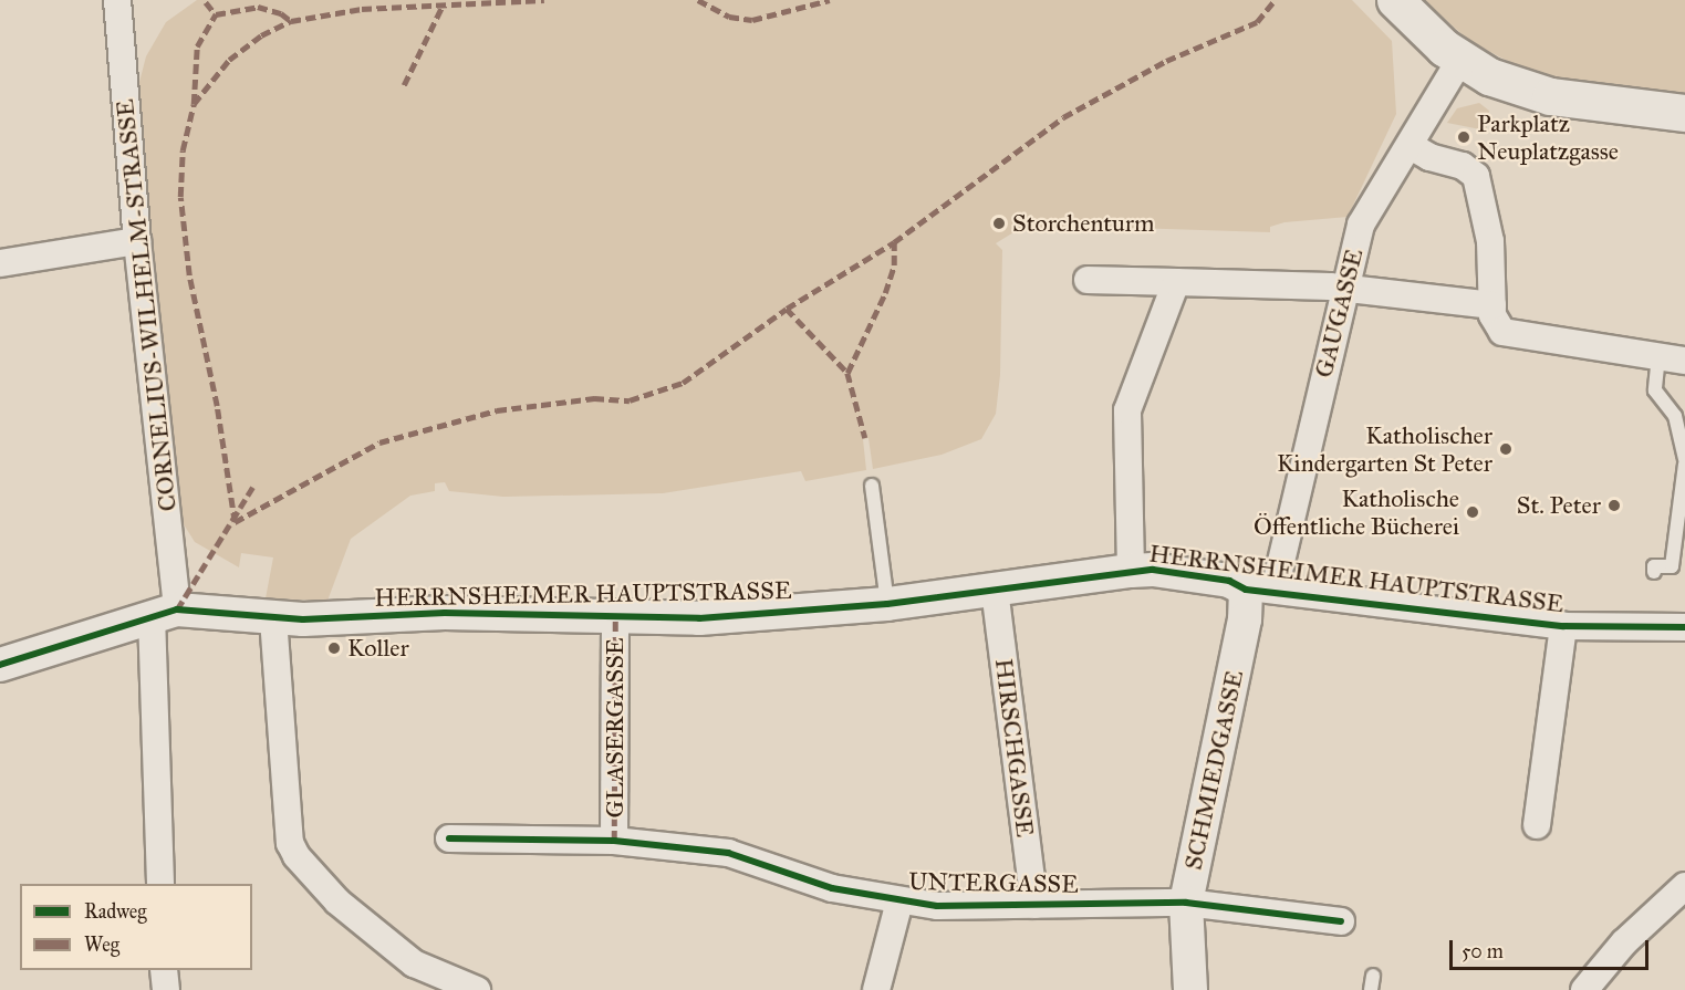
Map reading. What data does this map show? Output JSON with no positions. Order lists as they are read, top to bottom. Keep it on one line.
{"streets":{"street":["CORNELIUS-WILHELM-STRASSE","GAUGASSE","HERRNSHEIMER HAUPTSTRASSE","GLASERGASSE","HIRSCHGASSE","SCHMIEDGASSE","UNTERGASSE"]},"crossings":[["CORNELIUS-WILHELM-STRASSE","HERRNSHEIMER HAUPTSTRASSE"],["GAUGASSE","HERRNSHEIMER HAUPTSTRASSE"],["GAUGASSE","SCHMIEDGASSE"],["HERRNSHEIMER HAUPTSTRASSE","GLASERGASSE"],["HERRNSHEIMER HAUPTSTRASSE","HIRSCHGASSE"],["HERRNSHEIMER HAUPTSTRASSE","SCHMIEDGASSE"],["GLASERGASSE","UNTERGASSE"],["HIRSCHGASSE","UNTERGASSE"],["SCHMIEDGASSE","UNTERGASSE"]],"places":["Parkplatz Neuplatzgasse","Storchenturm","Katholischer Kindergarten St Peter","St. Peter","Katholische Öffentliche Bücherei","Koller"],"legend":["Radweg","Weg"],"scale_bar":"50 m"}
